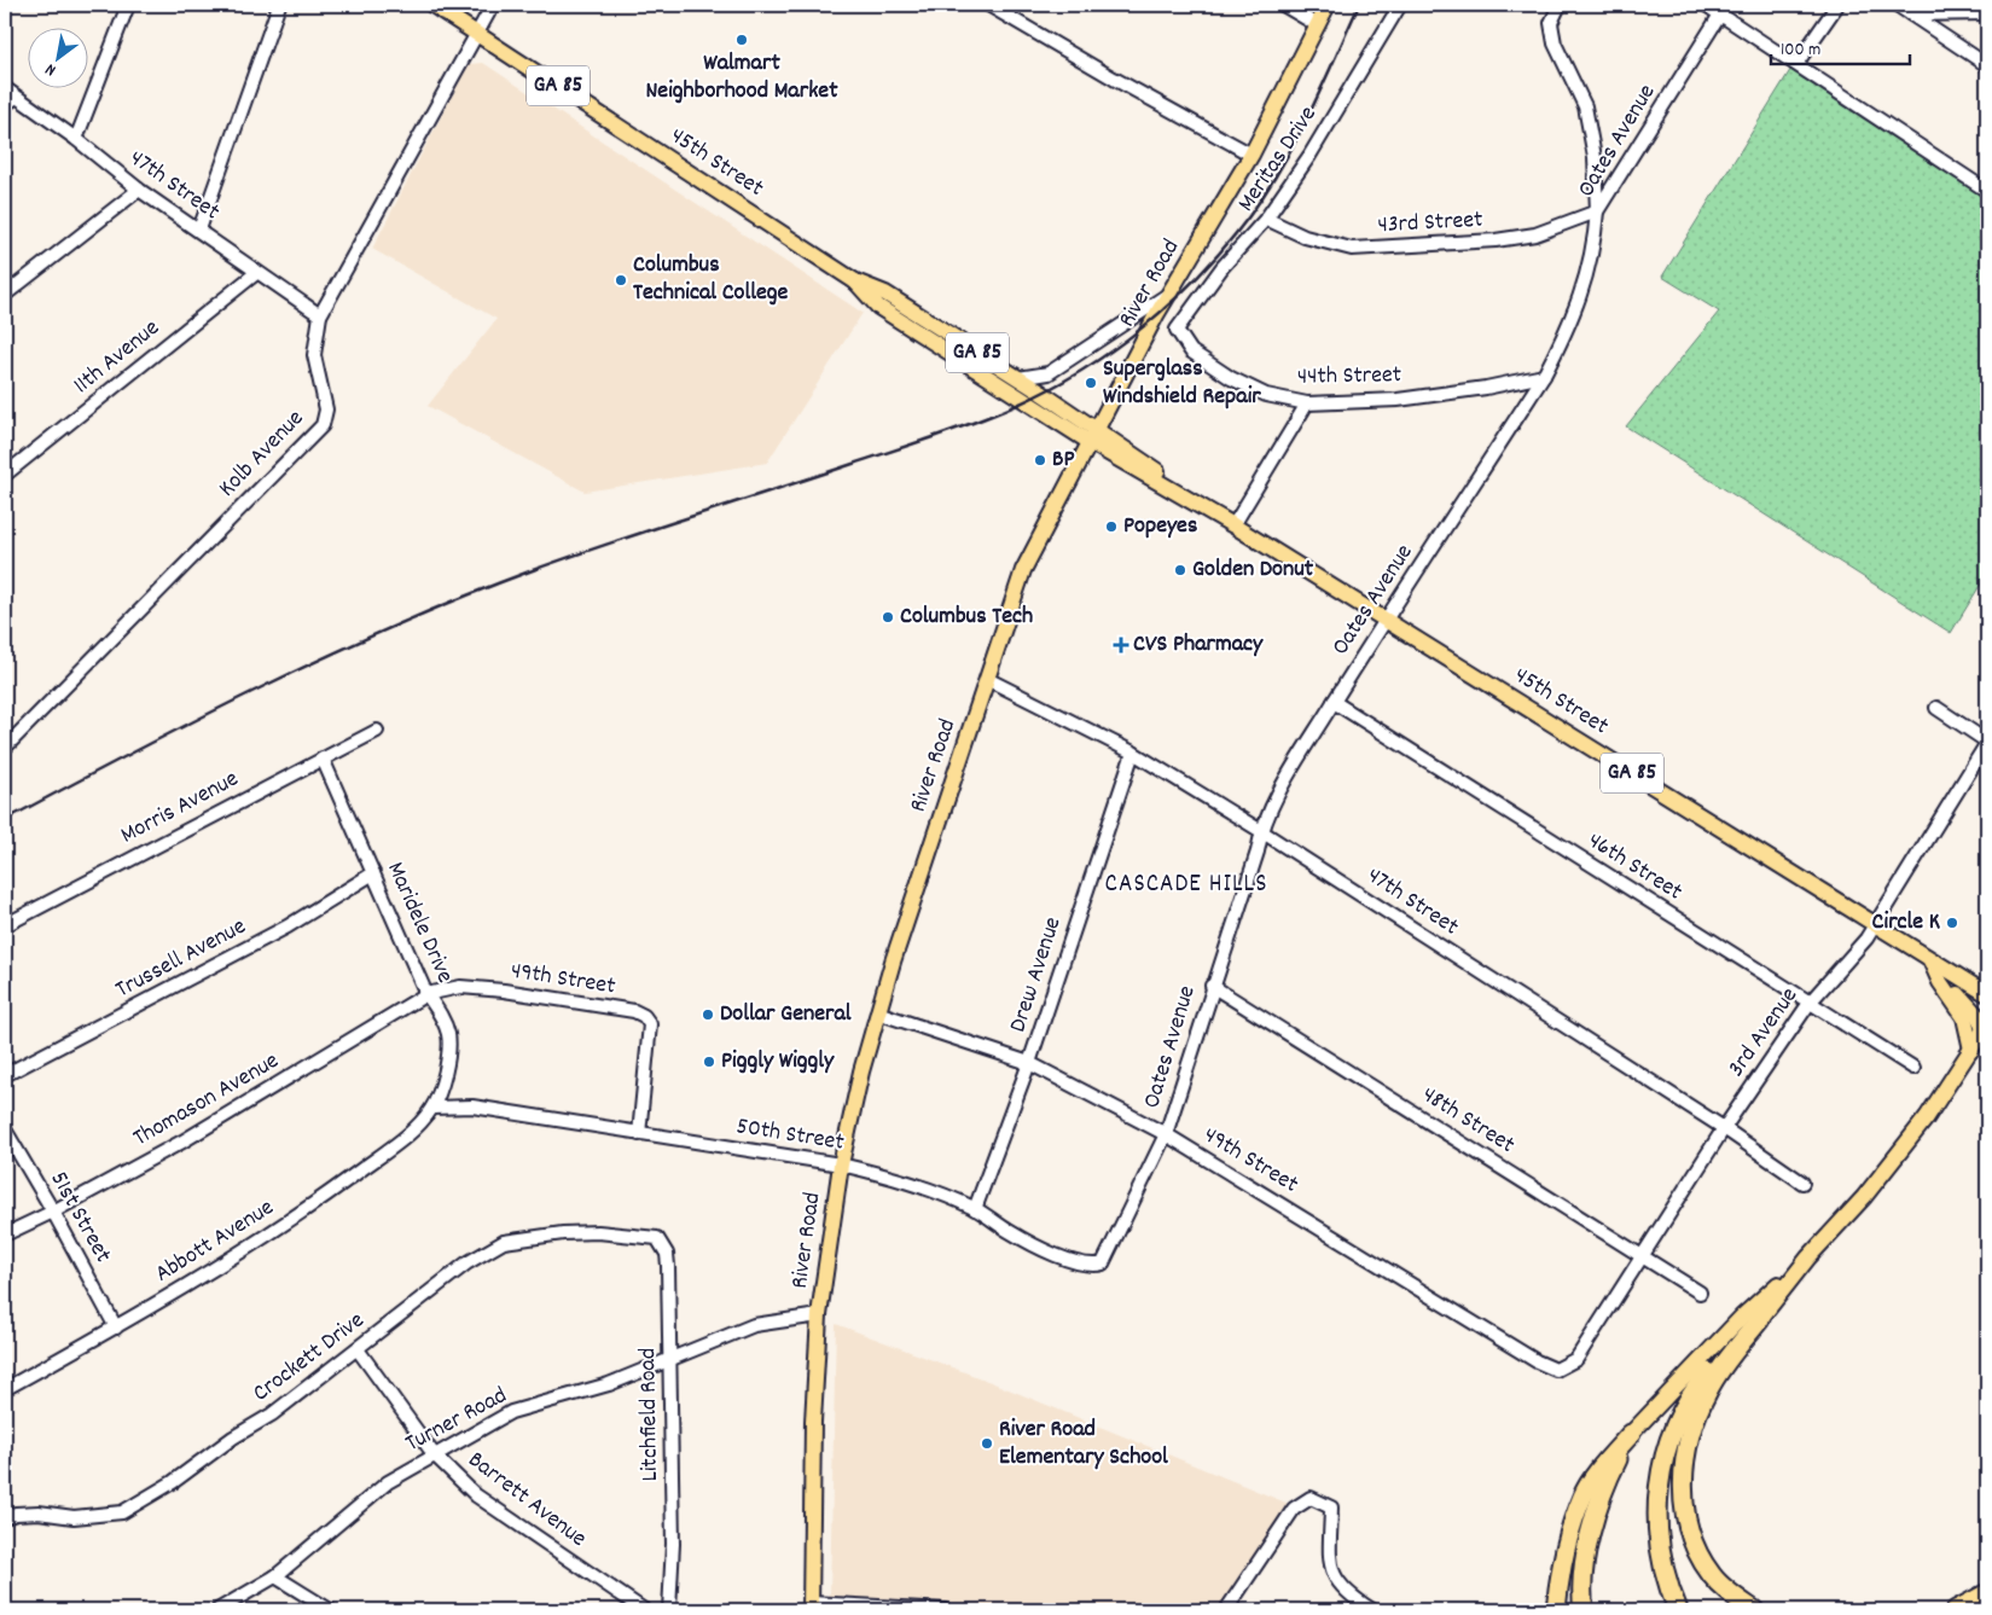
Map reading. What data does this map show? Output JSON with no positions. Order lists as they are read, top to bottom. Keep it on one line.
{"streets":{"main road":["GA 85","45th Street","River Road"],"street":["Oates Avenue","Meritas Drive","47th Street","43rd Street","11th Avenue","44th Street","Kolb Avenue","Morris Avenue","46th Street","Maridele Drive","Trussell Avenue","Drew Avenue","49th Street","3rd Avenue","Thomason Avenue","48th Street","50th Street","51st Street","Abbott Avenue","Crockett Drive","Litchfield Road","Turner Road","Barrett Avenue"]},"crossings":[["Oates Avenue","45th Street"],["Oates Avenue","47th Street"],["Oates Avenue","43rd Street"],["Oates Avenue","44th Street"],["Oates Avenue","46th Street"],["Oates Avenue","49th Street"],["Oates Avenue","48th Street"],["Oates Avenue","50th Street"],["Meritas Drive","43rd Street"],["Meritas Drive","44th Street"],["45th Street","River Road"],["45th Street","Kolb Avenue"],["45th Street","3rd Avenue"],["47th Street","River Road"],["47th Street","11th Avenue"],["47th Street","Kolb Avenue"],["47th Street","Drew Avenue"],["47th Street","3rd Avenue"],["River Road","49th Street"],["River Road","50th Street"],["River Road","Turner Road"],["Morris Avenue","Maridele Drive"],["46th Street","3rd Avenue"],["Maridele Drive","Trussell Avenue"],["Maridele Drive","49th Street"],["Maridele Drive","Thomason Avenue"],["Maridele Drive","50th Street"],["Maridele Drive","Abbott Avenue"],["Drew Avenue","49th Street"],["Drew Avenue","50th Street"],["49th Street","3rd Avenue"],["49th Street","Thomason Avenue"],["49th Street","50th Street"],["3rd Avenue","48th Street"],["Thomason Avenue","51st Street"],["50th Street","Abbott Avenue"],["51st Street","Abbott Avenue"],["Crockett Drive","Litchfield Road"],["Crockett Drive","Barrett Avenue"],["Litchfield Road","Turner Road"],["Turner Road","Barrett Avenue"]],"districts":["CASCADE HILLS"],"places":{"other":["Walmart Neighborhood Market","Columbus Technical College","Superglass Windshield Repair","BP","Popeyes","Golden Donut","Columbus Tech","Circle K","Dollar General","Piggly Wiggly","River Road Elementary School"],"health":["CVS Pharmacy"]},"scale_bar":"100 m","north":"bottom left"}
